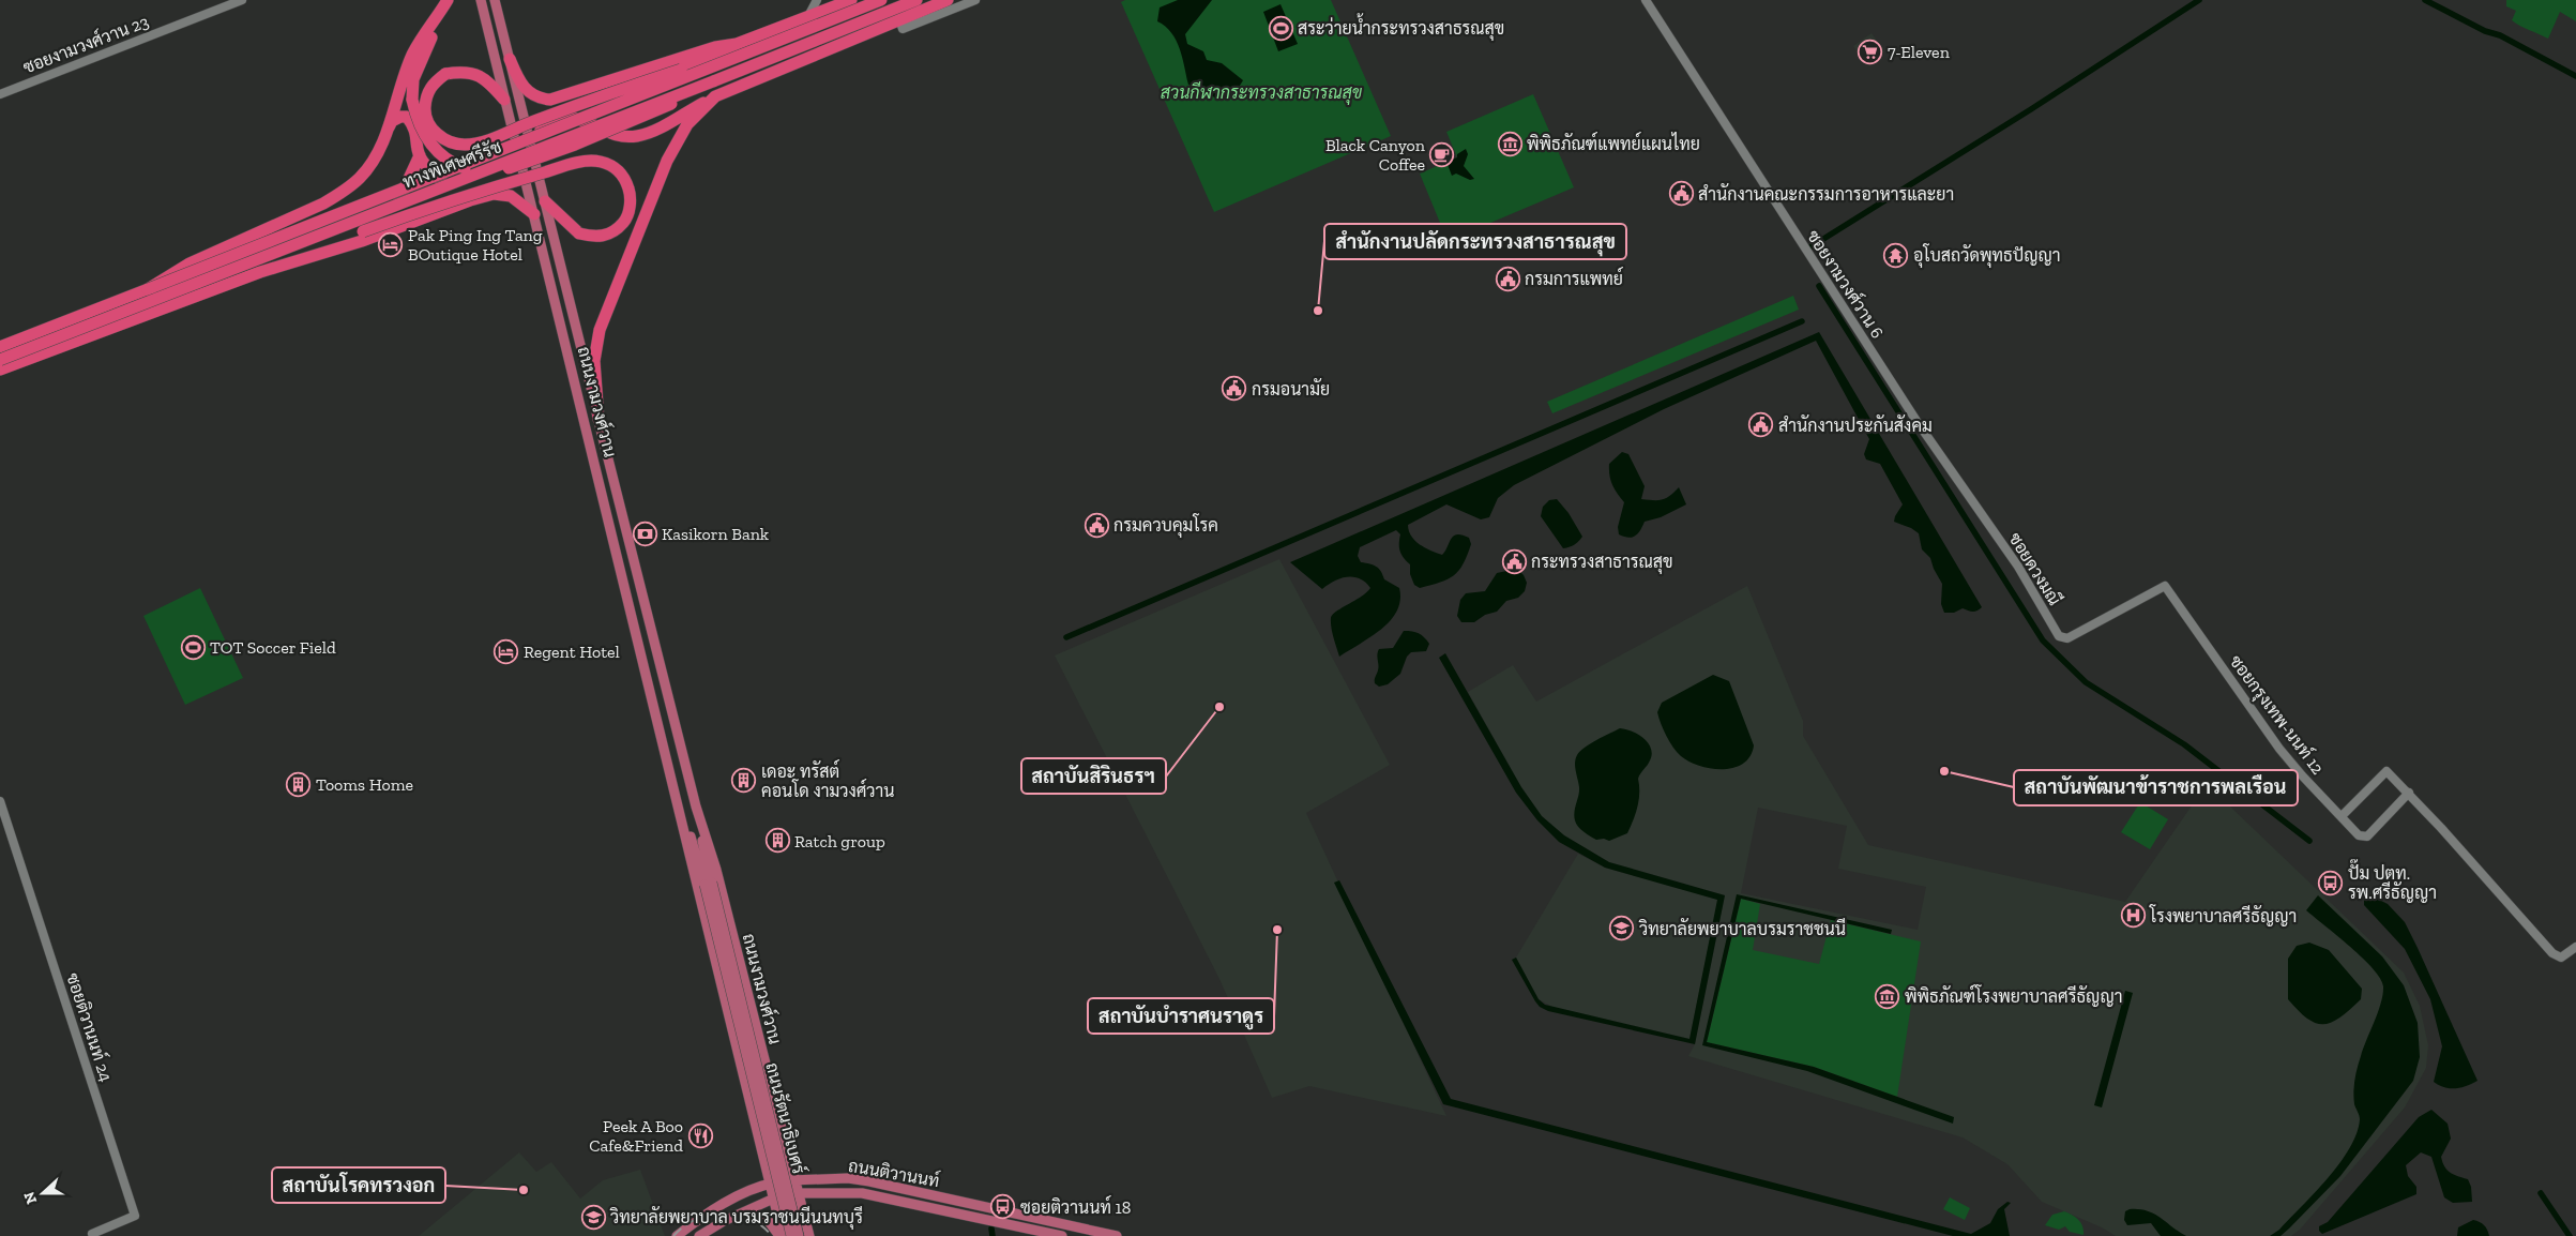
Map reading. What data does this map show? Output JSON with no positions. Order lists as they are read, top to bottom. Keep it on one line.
{"streets":{"highway":["ทางพิเศษศรีรัช"],"main road":["ถนนงามวงศ์วาน","ถนนรัตนาธิเบศร์","ถนนติวานนท์"],"street":["ซอยงามวงศ์วาน 23","ซอยงามวงศ์วาน 6","ซอยดวงมณี","ซอยกรุงเทพ-นนท์ 12","ซอยติวานนท์ 24"]},"crossings":[["ซอยงามวงศ์วาน 6","ซอยดวงมณี"],["ถนนงามวงศ์วาน","ถนนรัตนาธิเบศร์"],["ถนนงามวงศ์วาน","ถนนติวานนท์"],["ซอยดวงมณี","ซอยกรุงเทพ-นนท์ 12"],["ถนนรัตนาธิเบศร์","ถนนติวานนท์"]],"parks":["สวนกีฬากระทรวงสาธารณสุข"],"places":{"sports":["สระว่ายน้ำกระทรวงสาธรณสุข","TOT Soccer Field"],"supermarket":["7-Eleven"],"museum":["พิพิธภัณฑ์แพทย์แผนไทย","พิพิธภัณฑ์โรงพยาบาลศรีธัญญา"],"cafe":["Black Canyon Coffee"],"public building":["สำนักงานคณะกรรมการอาหารและยา","กรมการแพทย์","กรมอนามัย","สำนักงานประกันสังคม","กรมควบคุมโรค","กระทรวงสาธารณสุข"],"hotel":["Pak Ping Ing Tang BOutique Hotel","Regent Hotel"],"temple":["อุโบสถวัดพุทธปัญญา"],"other":["สำนักงานปลัดกระทรวงสาธารณสุข","สถาบันสิรินธรฯ","สถาบันพัฒนาข้าราชการพลเรือน","สถาบันบำราศนราดูร","สถาบันโรคทรวงอก"],"bank":["Kasikorn Bank"],"building":["เดอะ ทรัสต์ คอนโด งามวงศ์วาน","Tooms Home","Ratch group"],"bus stop":["ปั๊ม ปตท. รพ.ศรีธัญญา","ซอยติวานนท์ 18"],"hospital":["โรงพยาบาลศรีธัญญา"],"school or university":["วิทยาลัยพยาบาลบรมราชชนนี","วิทยาลัยพยาบาล บรมราชนนีนนทบุรี"],"restaurant":["Peek A Boo Cafe&Friend"]},"north":"left"}
